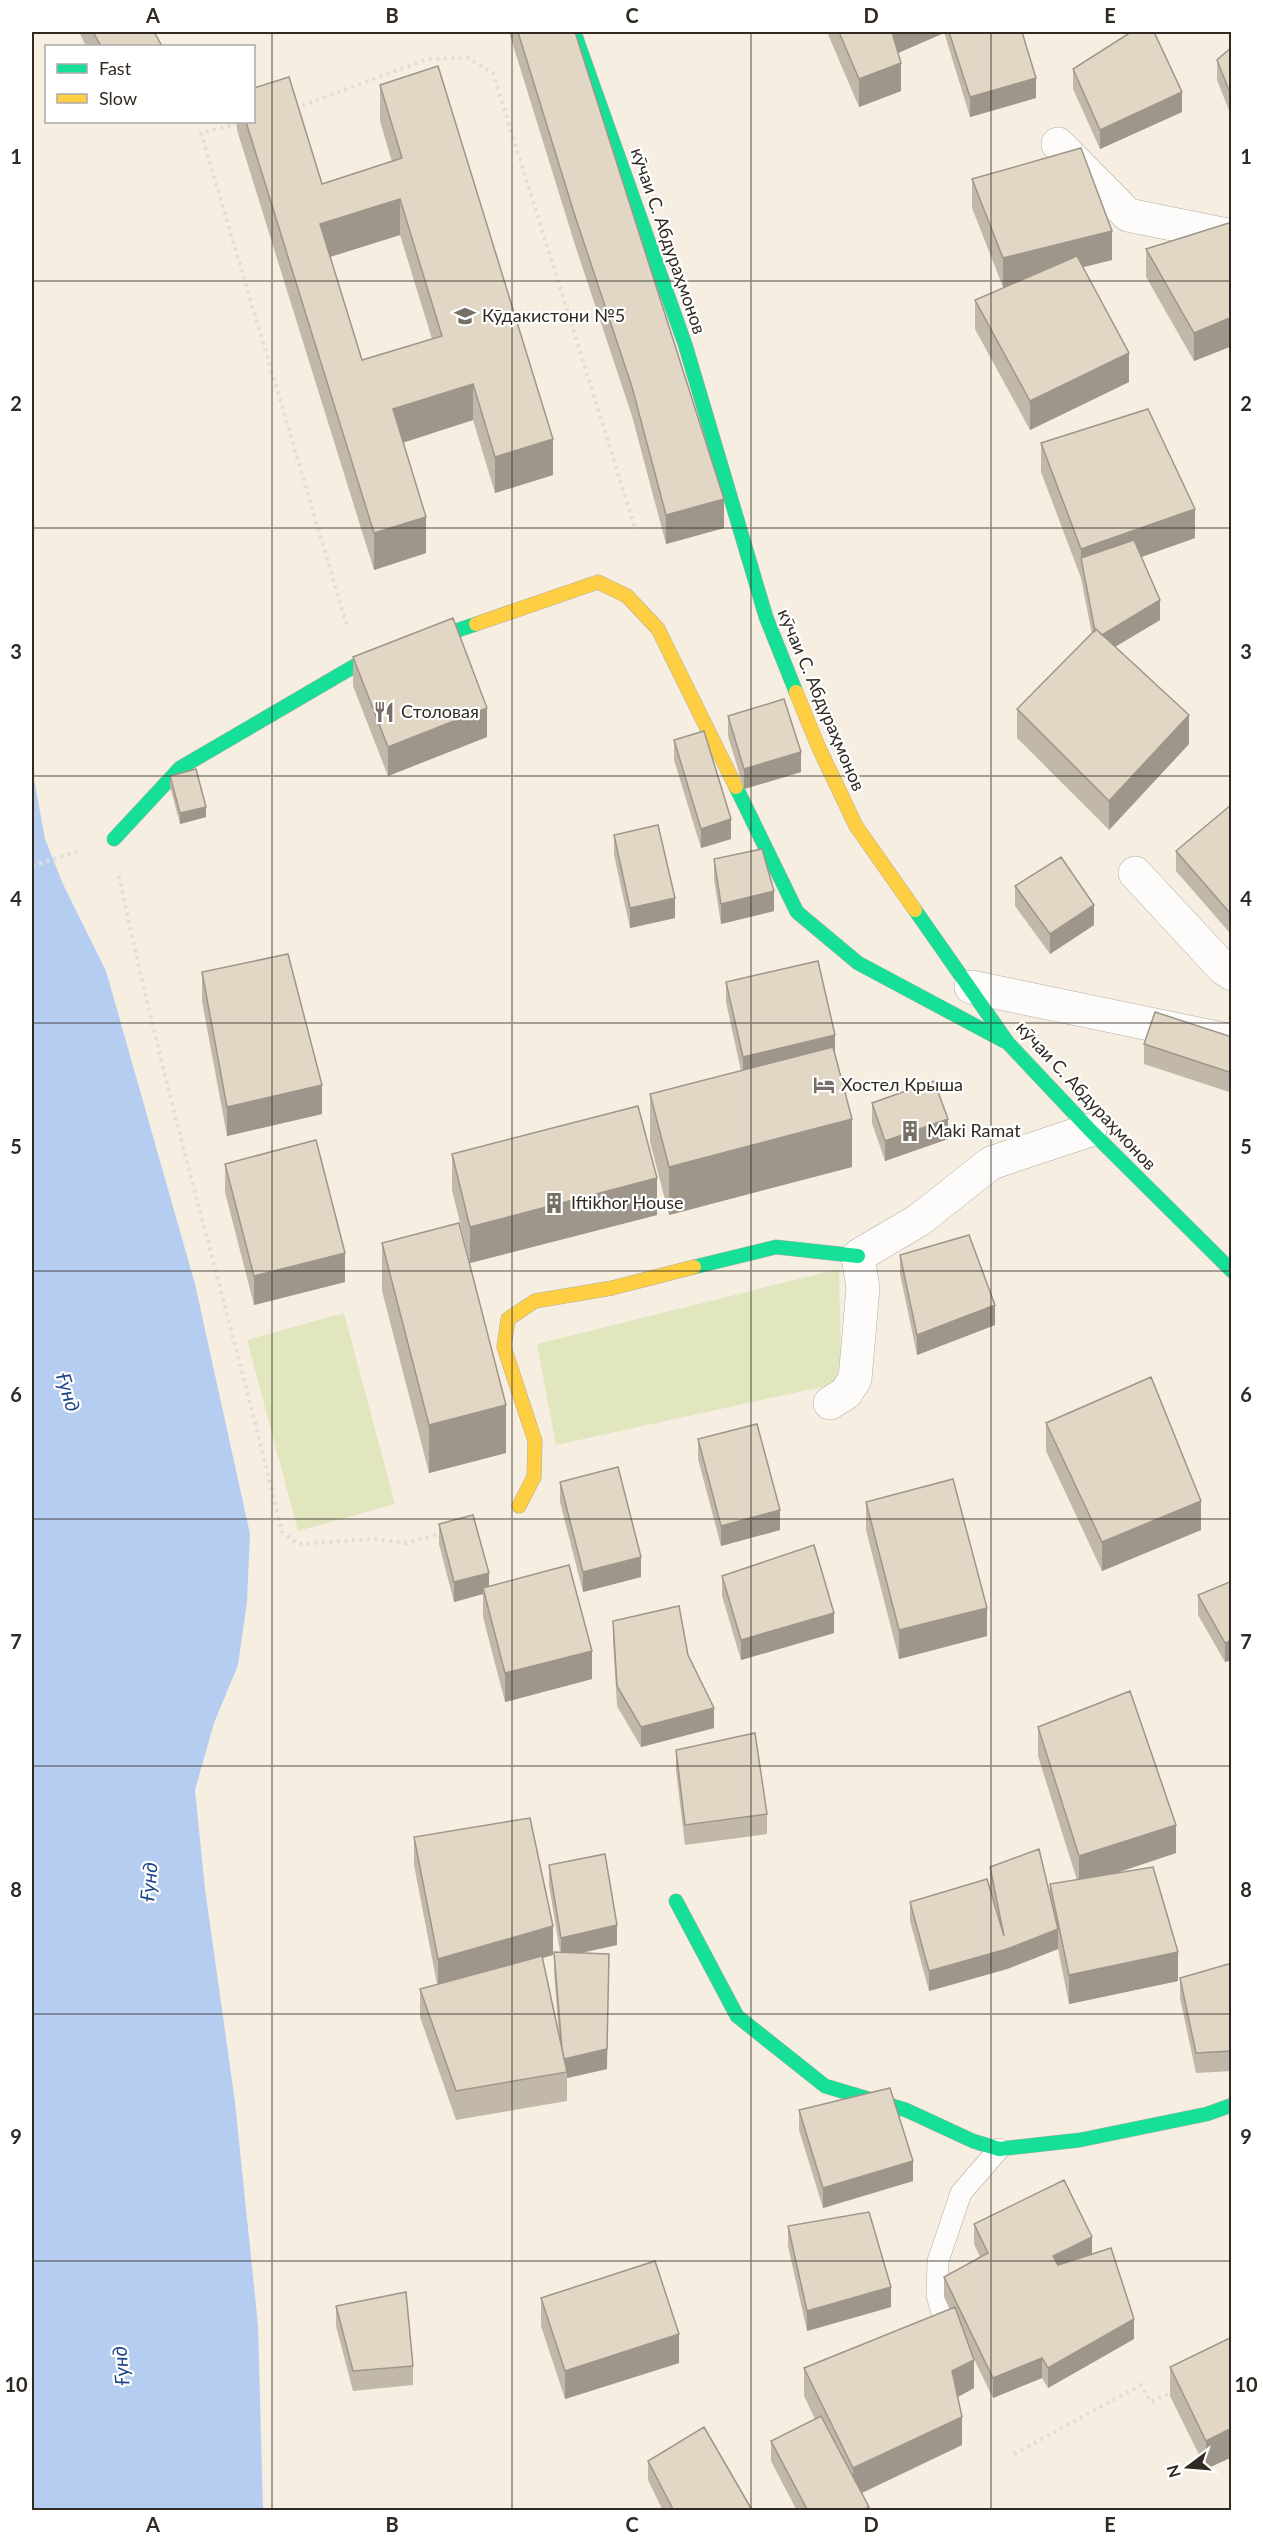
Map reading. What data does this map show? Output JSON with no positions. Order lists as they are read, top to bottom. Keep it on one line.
{"streets":{"street":["кӯчаи С. Абдураҳмонов"]},"water":["Ғунд"],"places":{"school or university":["Кӯдакистони №5"],"restaurant":["Столовая"],"hotel":["Хостел Крыша"],"building":["Maki Ramat","Iftikhor House"]},"legend":["Fast","Slow"],"north":"left","grid":{"columns":["A","B","C","D","E"],"rows":["1","2","3","4","5","6","7","8","9","10"]}}
